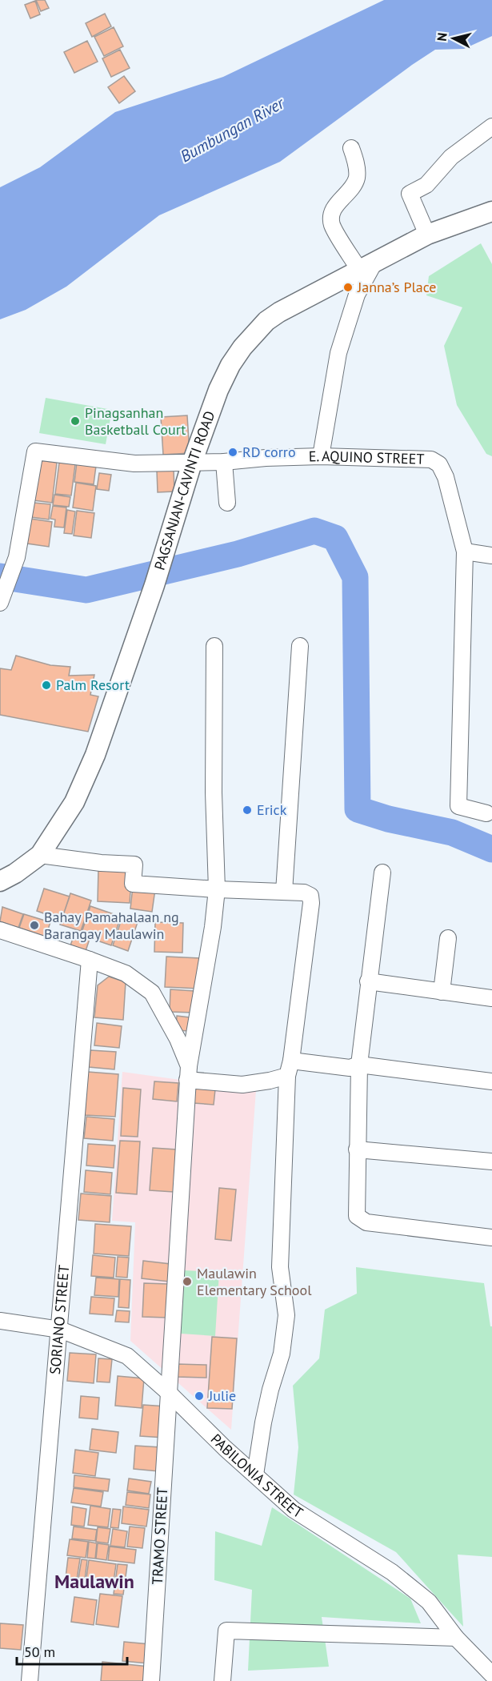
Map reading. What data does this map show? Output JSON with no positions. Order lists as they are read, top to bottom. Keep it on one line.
{"streets":{"main road":["PAGSANJAN-CAVINTI ROAD"],"street":["E. AQUINO STREET","SORIANO STREET","PABILONIA STREET","TRAMO STREET"]},"crossings":[["E. AQUINO STREET","PAGSANJAN-CAVINTI ROAD"],["SORIANO STREET","PABILONIA STREET"],["PABILONIA STREET","TRAMO STREET"]],"districts":["Maulawin"],"water":["Bumbungan River"],"places":["Janna’s Place","Pinagsanhan Basketball Court","RD corro","Palm Resort","Erick","Bahay Pamahalaan ng Barangay Maulawin","Maulawin Elementary School","Julie"],"scale_bar":"50 m","north":"left"}
